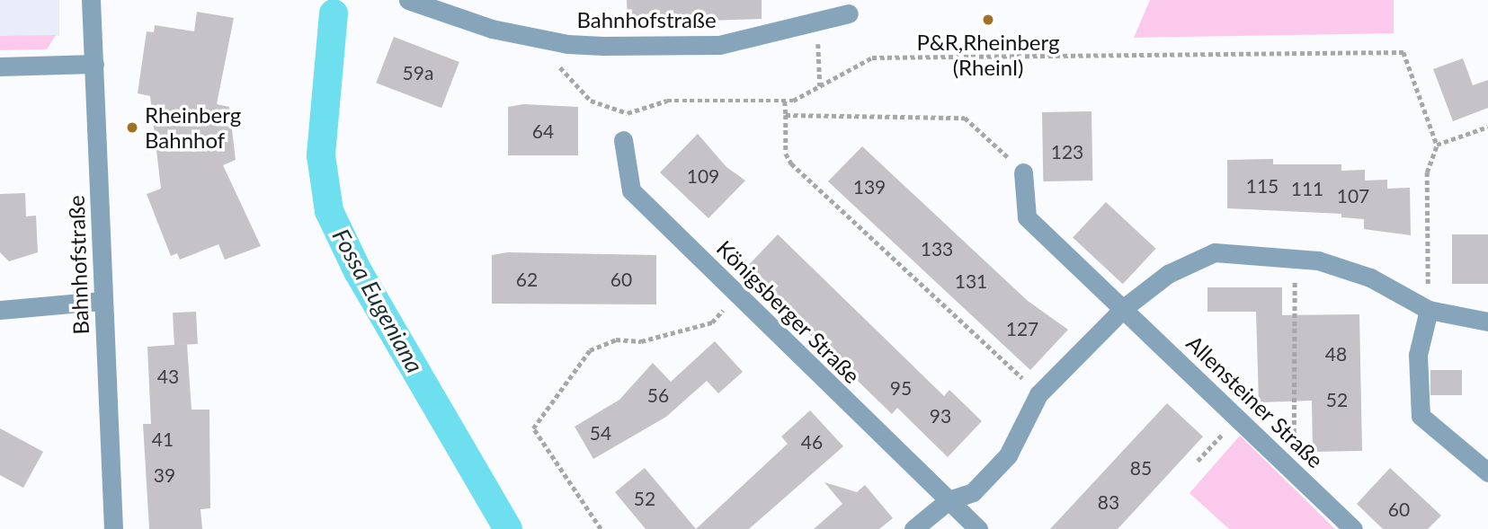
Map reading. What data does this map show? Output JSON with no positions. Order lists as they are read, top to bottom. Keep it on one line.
{"streets":{"street":["Bahnhofstraße","Königsberger Straße","Allensteiner Straße"]},"water":["Fossa Eugeniana"],"places":["P&R,Rheinberg (Rheinl)","Rheinberg Bahnhof"],"house_numbers":["59a","64","123","109","115","139","111","107","133","62","60","131","127","48","43","95","56","52","93","54","41","46","85","39","52","83","60"]}
